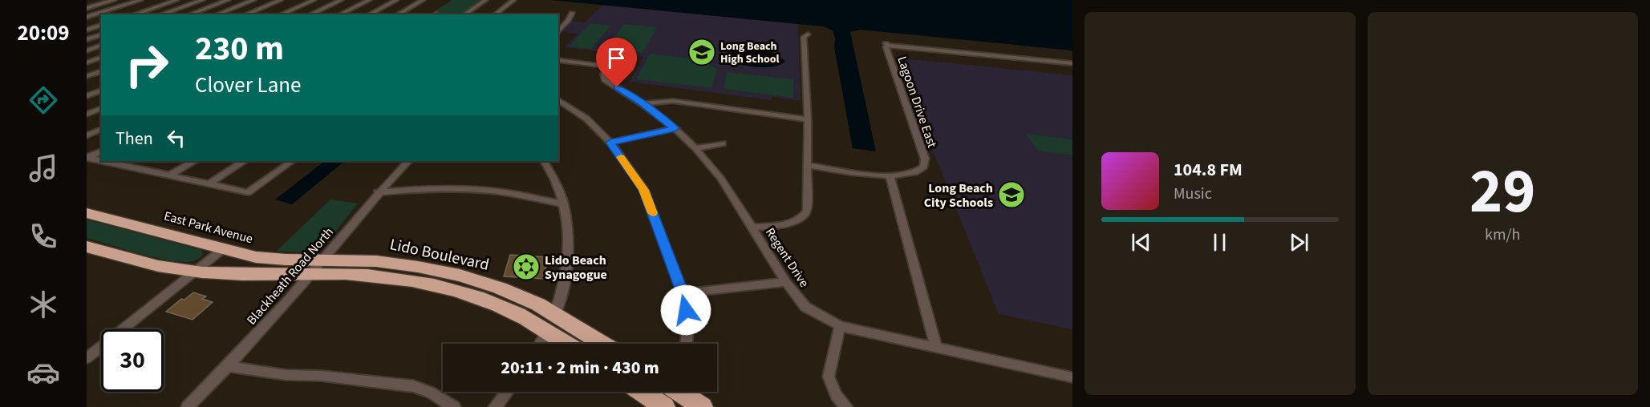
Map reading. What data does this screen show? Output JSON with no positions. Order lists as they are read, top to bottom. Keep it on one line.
{"streets":{"highway":["East Park Avenue","Lido Boulevard"],"street":["Lagoon Drive East","Regent Drive","Blackheath Road North"]},"crossings":[["East Park Avenue","Lido Boulevard"],["East Park Avenue","Blackheath Road North"],["Lido Boulevard","Blackheath Road North"]],"places":{"school or university":["Long Beach High School","Long Beach City Schools"],"synagogue":["Lido Beach Synagogue"]},"page":{"tabs":"20:09","tile":["29","km/h"],"turn":["230 m","Clover Lane"],"then":"Then","song":["104.8 FM","Music"],"limit":"30","trip":"20:11 · 2 min · 430 m"}}
